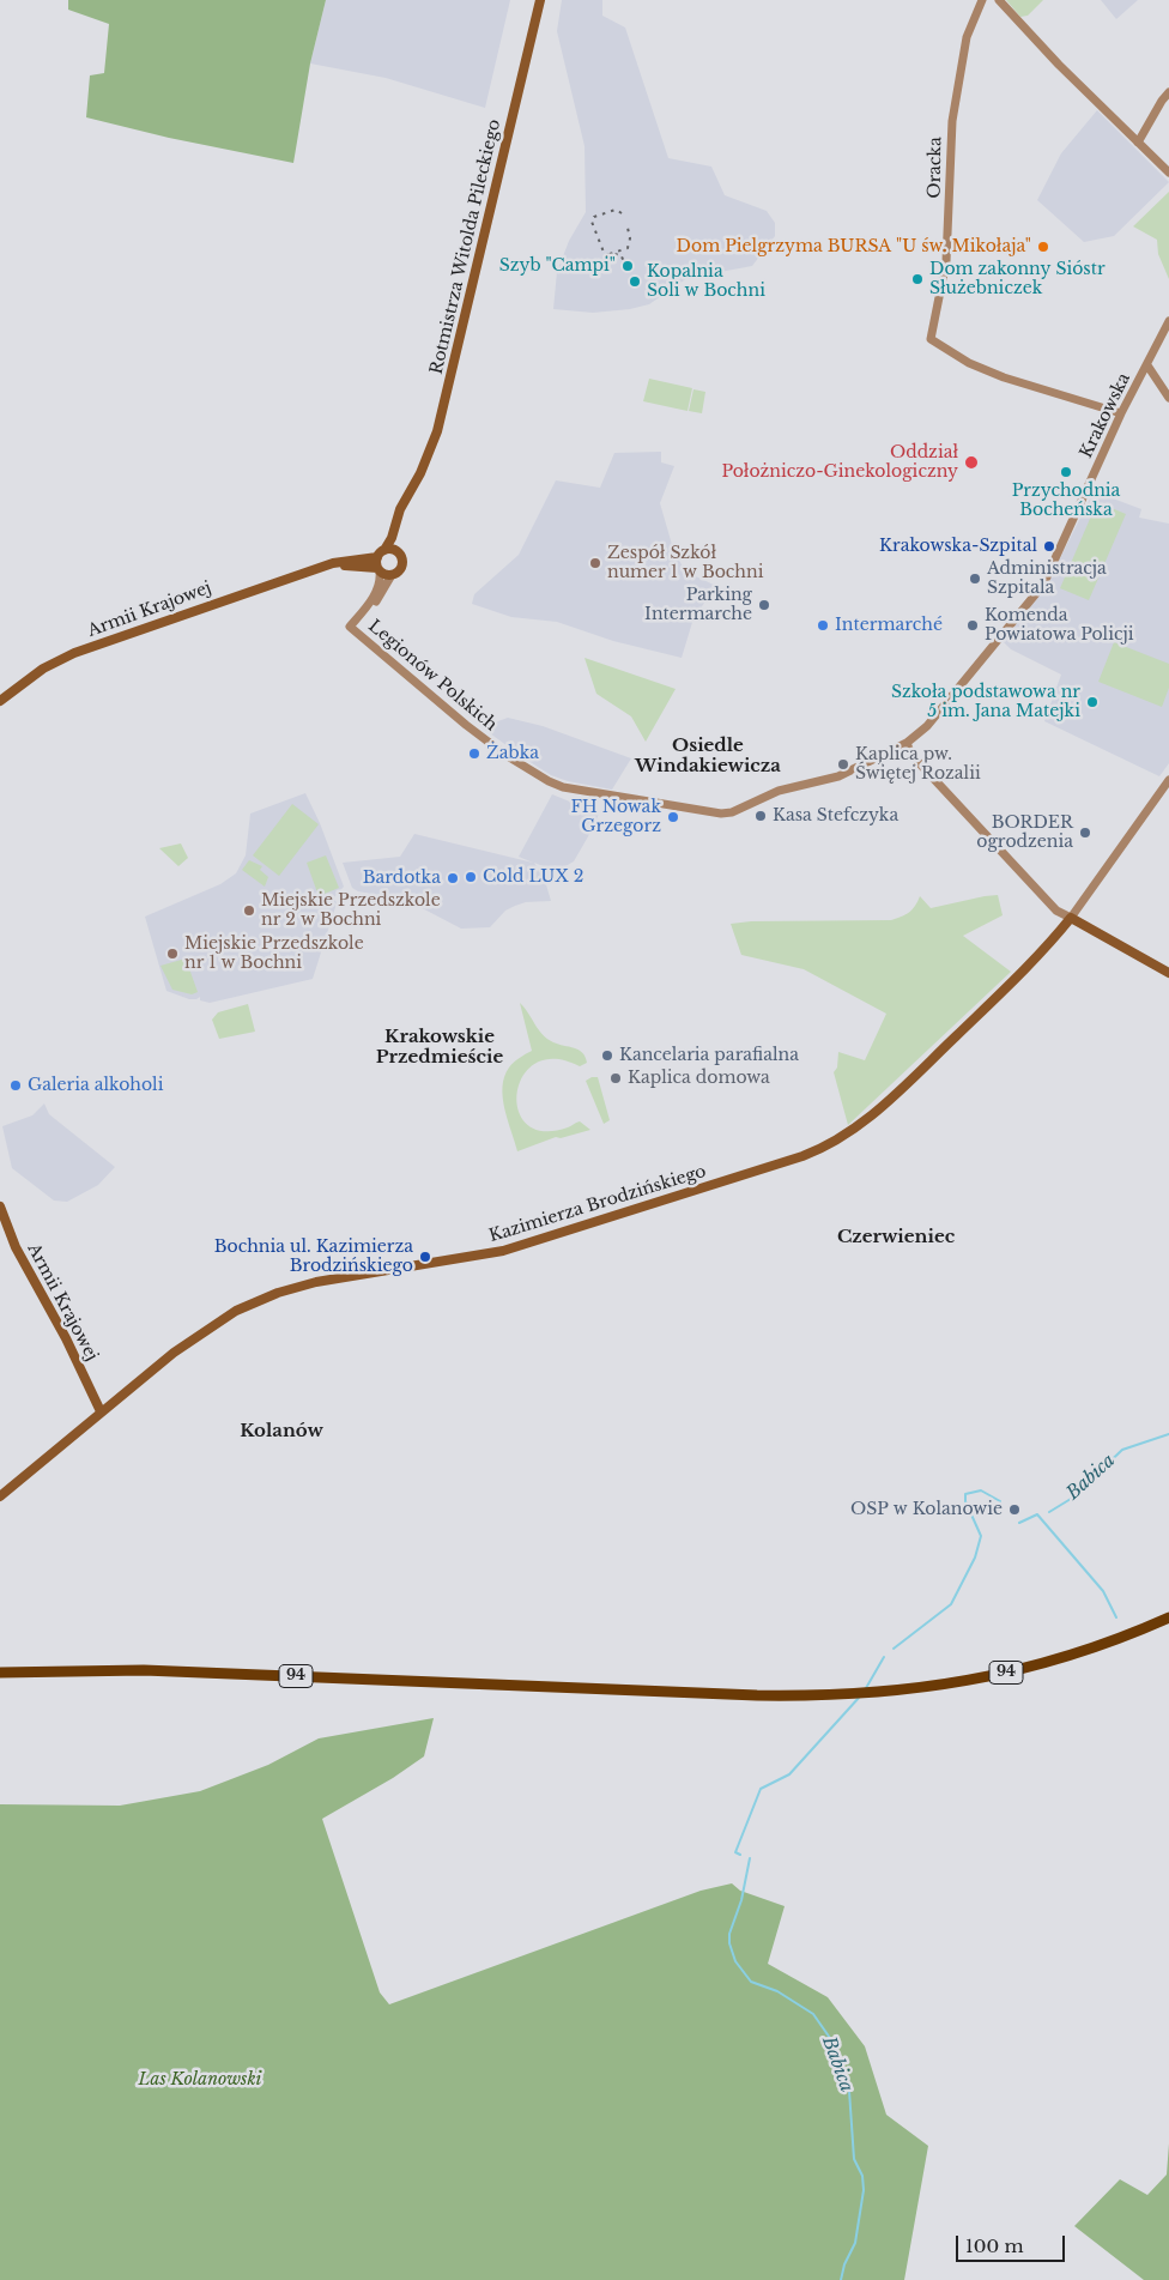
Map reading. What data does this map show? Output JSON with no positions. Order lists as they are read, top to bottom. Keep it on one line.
{"streets":{"main road":["Rotmistrza Witolda Pileckiego","Armii Krajowej","Kazimierza Brodzińskiego","94"],"street":["Oracka","Krakowska","Legionów Polskich"]},"crossings":[["Oracka","Krakowska"],["Rotmistrza Witolda Pileckiego","Armii Krajowej"],["Rotmistrza Witolda Pileckiego","Legionów Polskich"],["Krakowska","Legionów Polskich"],["Armii Krajowej","Legionów Polskich"],["Armii Krajowej","Kazimierza Brodzińskiego"]],"districts":["Osiedle Windakiewicza","Krakowskie Przedmieście","Czerwieniec","Kolanów"],"water":["Babica"],"parks":["Las Kolanowski"],"places":["Dom Pielgrzyma BURSA \"U św. Mikołaja\"","Szyb \"Campi\"","Dom zakonny Sióstr Służebniczek","Kopalnia Soli w Bochni","Oddział Położniczo-Ginekologiczny","Przychodnia Bocheńska","Krakowska-Szpital","Zespół Szkół numer 1 w Bochni","Administracja Szpitala","Parking Intermarche","Intermarché","Komenda Powiatowa Policji","Szkoła podstawowa nr 5 im. Jana Matejki","Żabka","Kaplica pw. Świętej Rozalii","Kasa Stefczyka","FH Nowak Grzegorz","BORDER ogrodzenia","Cold LUX 2","Bardotka","Miejskie Przedszkole nr 2 w Bochni","Miejskie Przedszkole nr 1 w Bochni","Kancelaria parafialna","Kaplica domowa","Galeria alkoholi","Bochnia ul. Kazimierza Brodzińskiego","OSP w Kolanowie"],"scale_bar":"100 m"}
